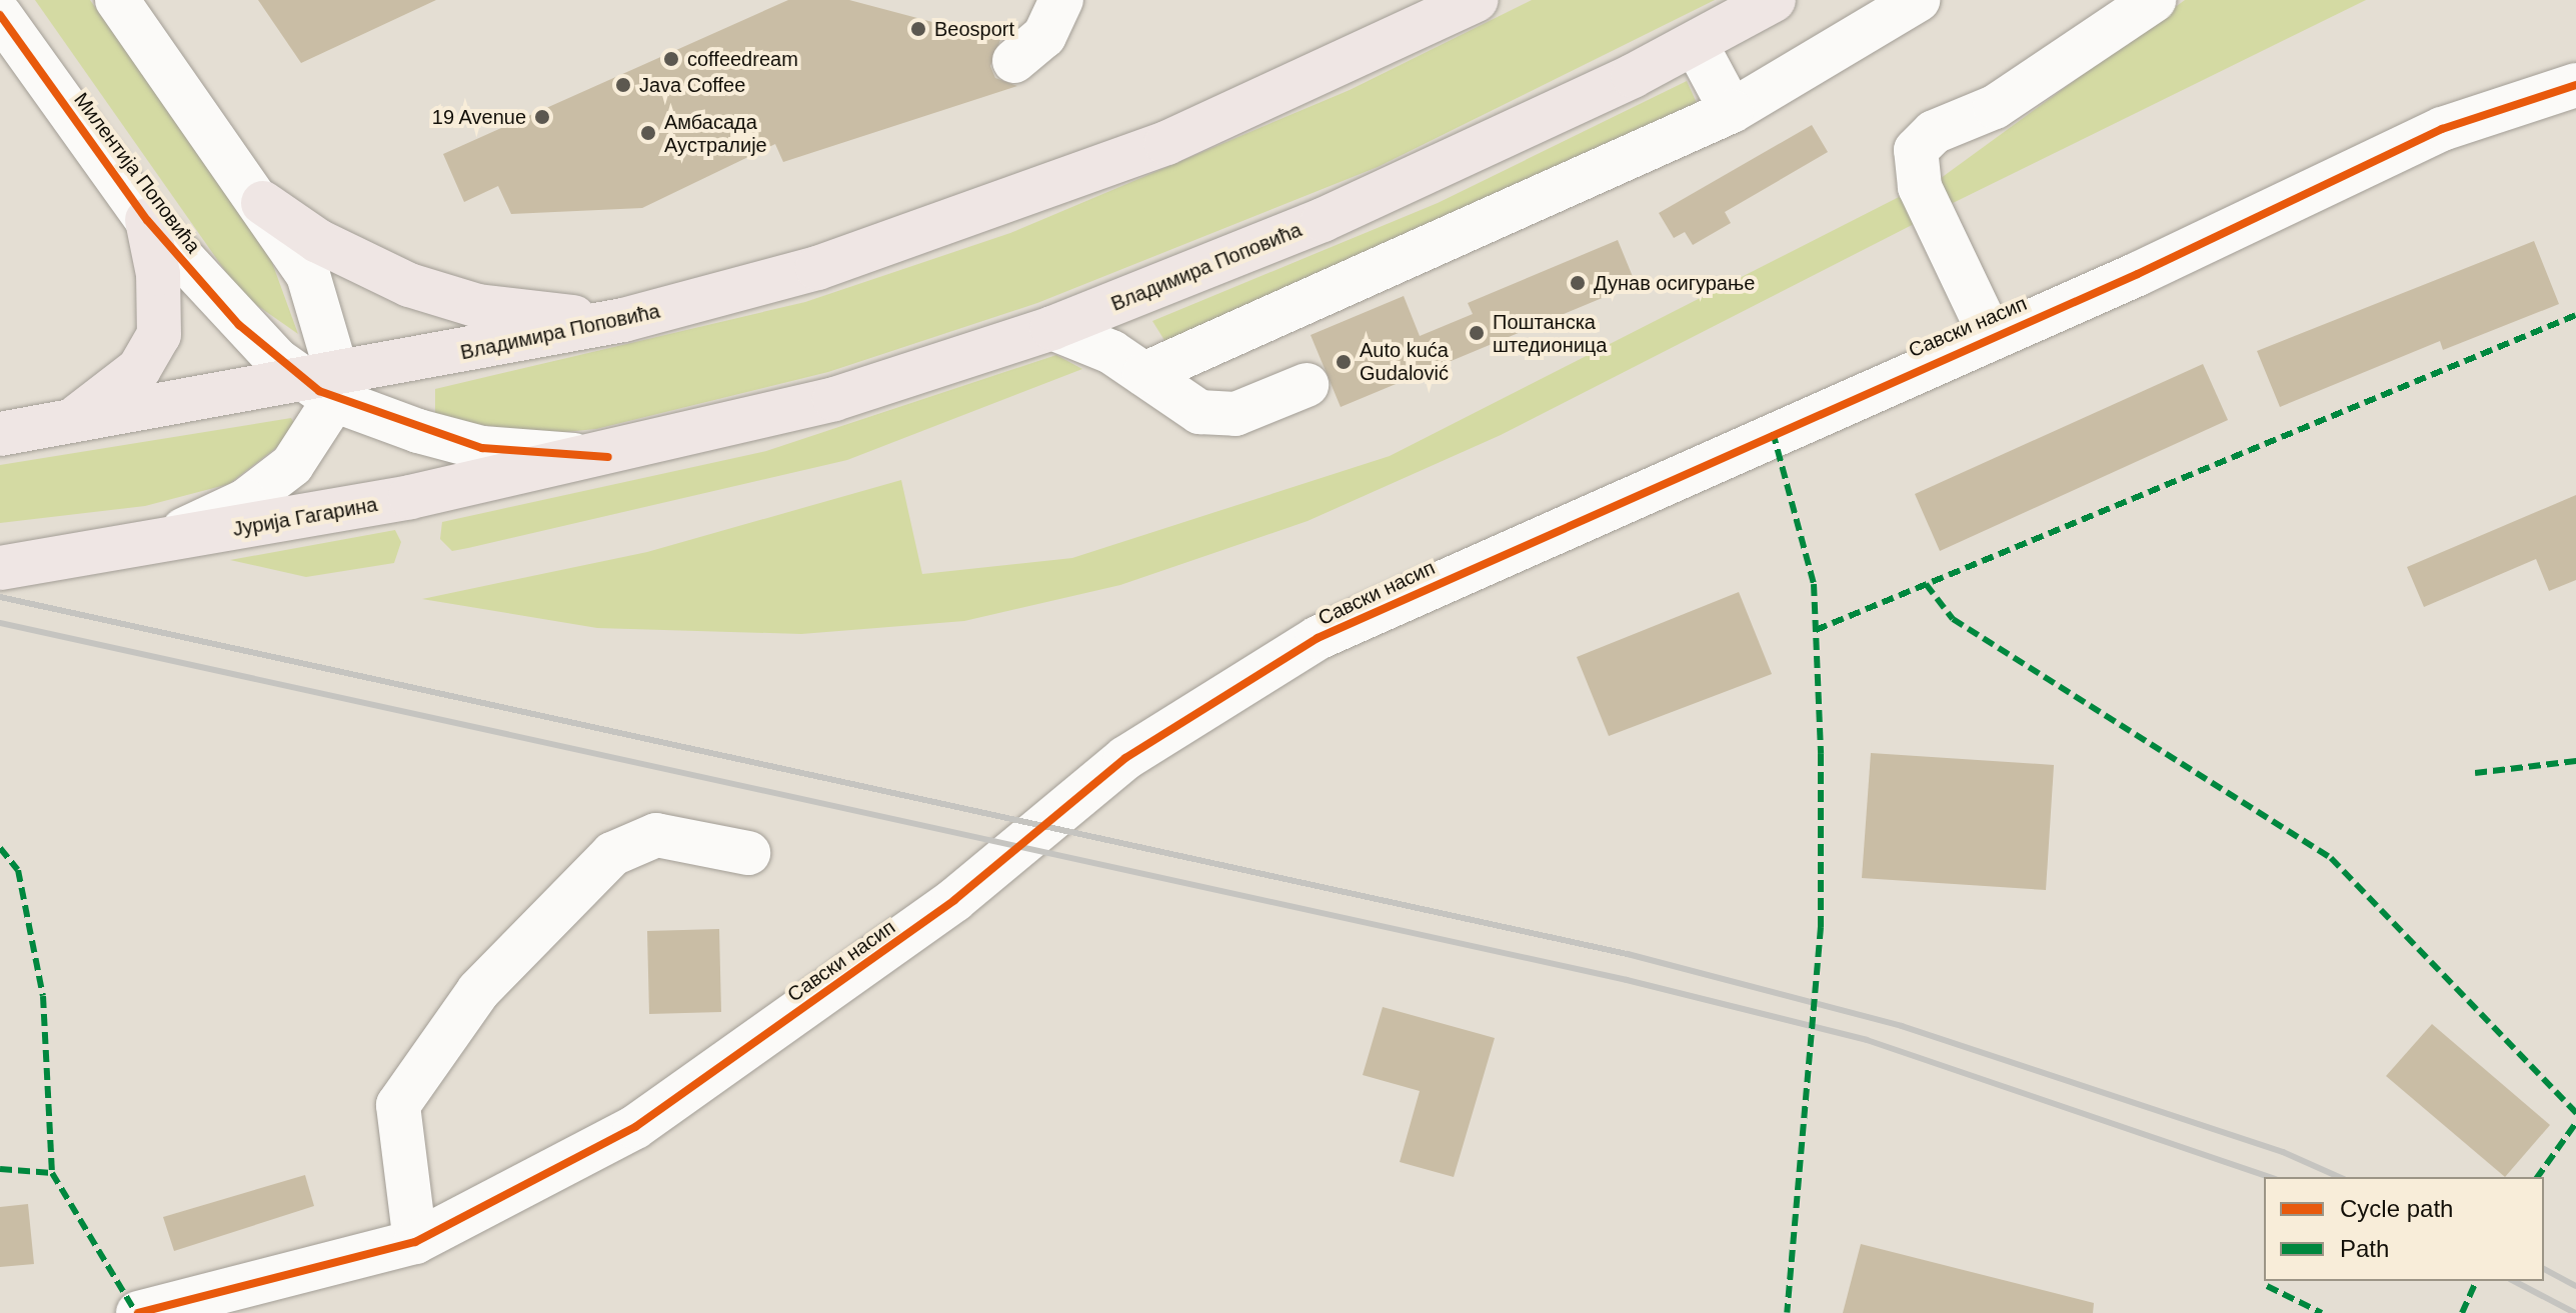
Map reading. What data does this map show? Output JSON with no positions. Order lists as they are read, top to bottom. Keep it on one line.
{"streets":{"main road":["Владимира Поповића","Јурија Гагарина"],"street":["Милентија Поповића","Савски насип"]},"crossings":[["Милентија Поповића","Владимира Поповића"],["Милентија Поповића","Јурија Гагарина"],["Владимира Поповића","Јурија Гагарина"]],"places":["Beosport","coffeedream","Java Coffee","19 Avenue","Амбасада Аустралије","Дунав осигурање","Поштанска штедионица","Auto kuća Gudalović"],"legend":["Cycle path","Path"]}
